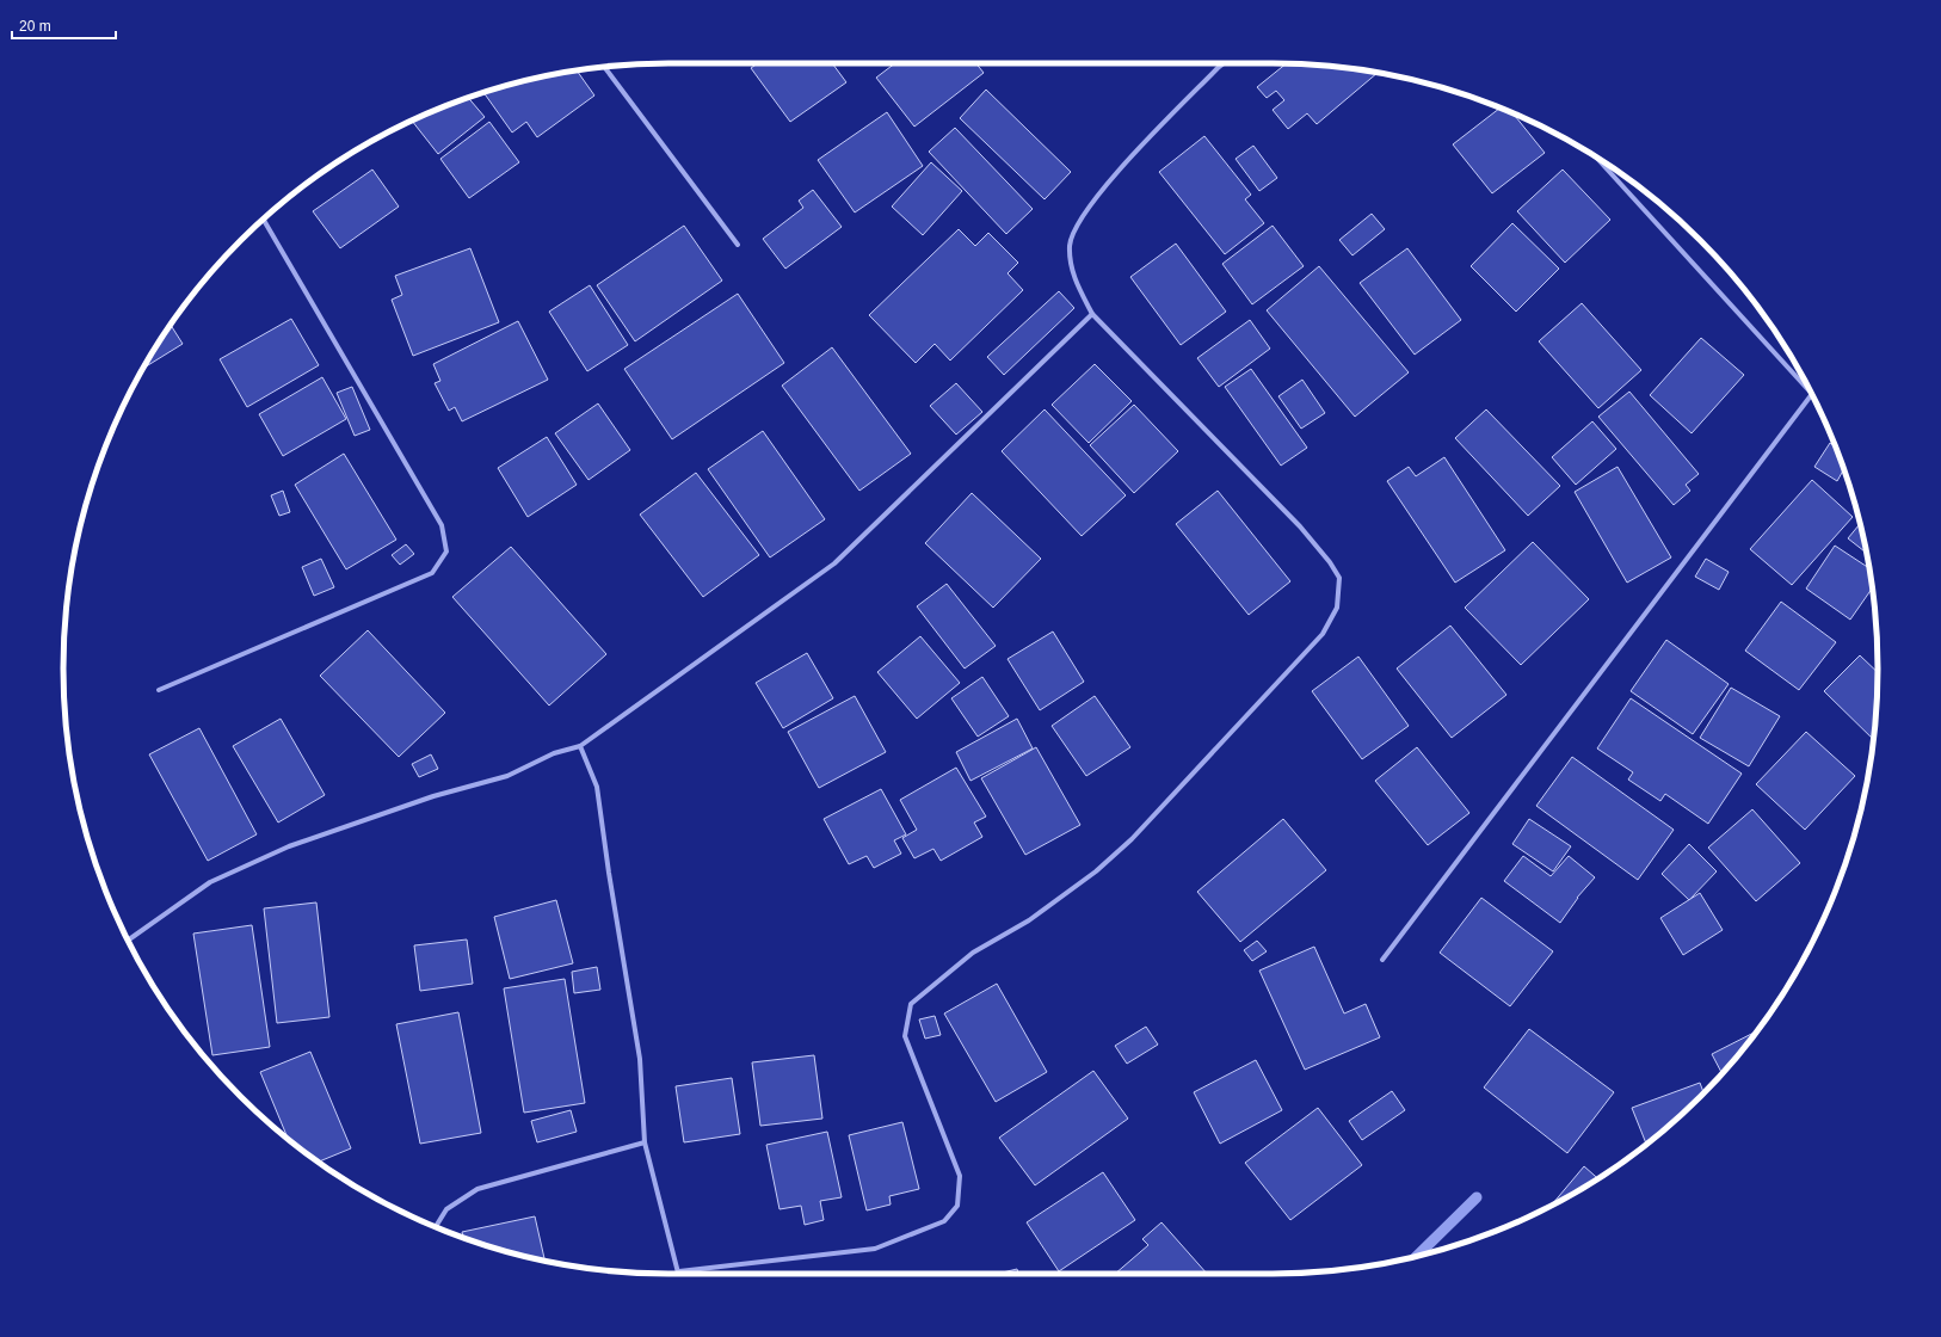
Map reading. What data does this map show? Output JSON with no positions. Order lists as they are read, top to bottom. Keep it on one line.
{"scale_bar":"20 m"}
